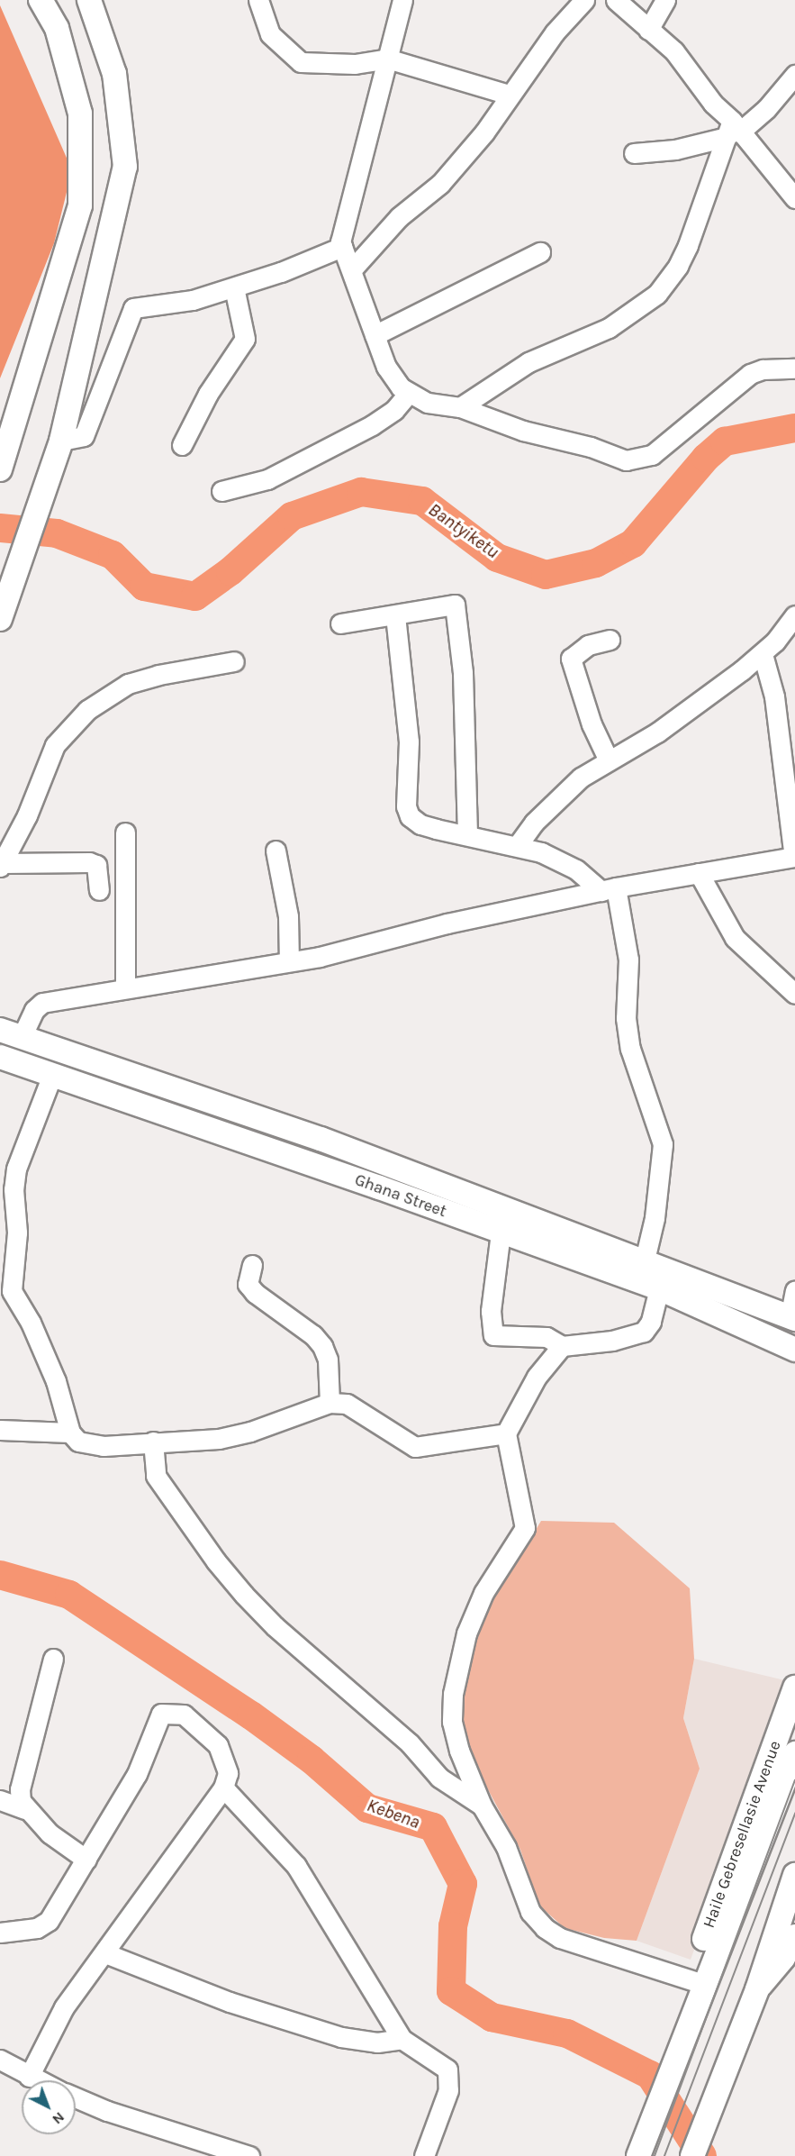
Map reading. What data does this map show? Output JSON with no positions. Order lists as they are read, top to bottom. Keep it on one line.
{"streets":{"main road":["Ghana Street","Haile Gebresellasie Avenue"]},"water":["Bantyiketu","Kebena"],"north":"bottom right"}
